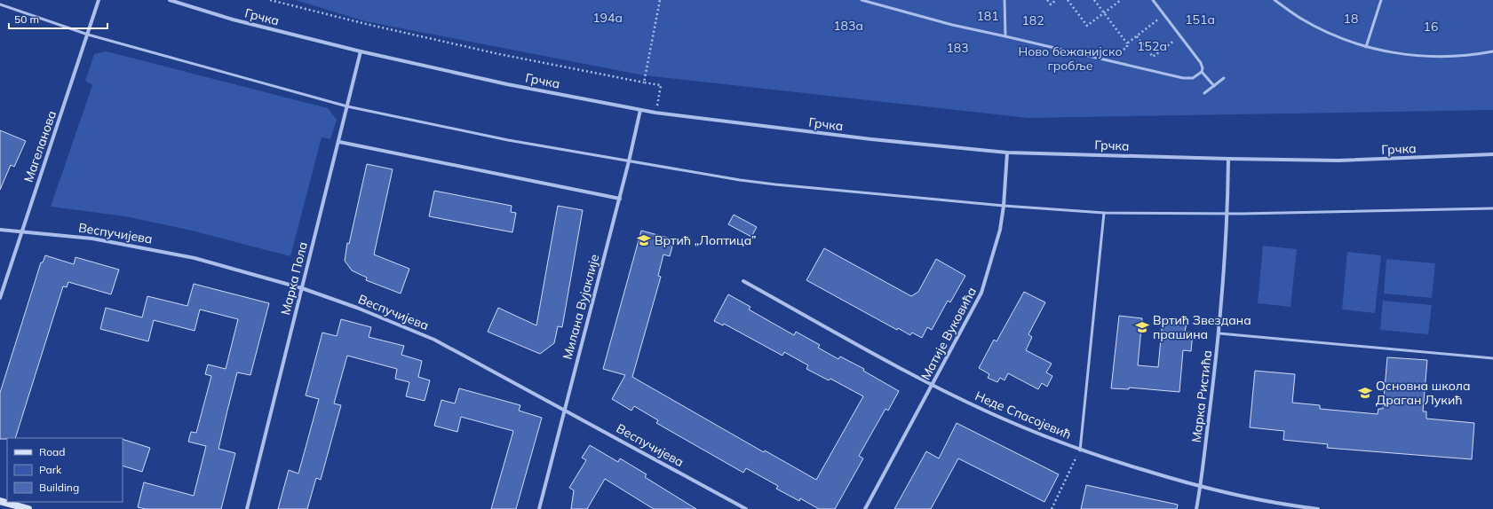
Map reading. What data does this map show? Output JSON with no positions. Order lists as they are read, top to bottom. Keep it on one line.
{"streets":{"street":["Грчка","Магеланова","Веспучијева","Марка Пола","Милана Вујаклије","Матије Вуковића","Марка Ристића","Неде Спасојевић"]},"crossings":[["Грчка","Марка Пола"],["Грчка","Милана Вујаклије"],["Грчка","Матије Вуковића"],["Грчка","Марка Ристића"],["Магеланова","Веспучијева"],["Веспучијева","Марка Пола"],["Веспучијева","Милана Вујаклије"],["Матије Вуковића","Неде Спасојевић"],["Марка Ристића","Неде Спасојевић"]],"parks":["181","194a","18","151a","182","183a","16","152a","183","Ново бежанијско гробље"],"places":{"school or university":["Вртић „Лоптица”","Вртић Звездана прашина","Основна школа Драган Лукић"]},"legend":["Road","Park","Building"],"scale_bar":"50 m"}
